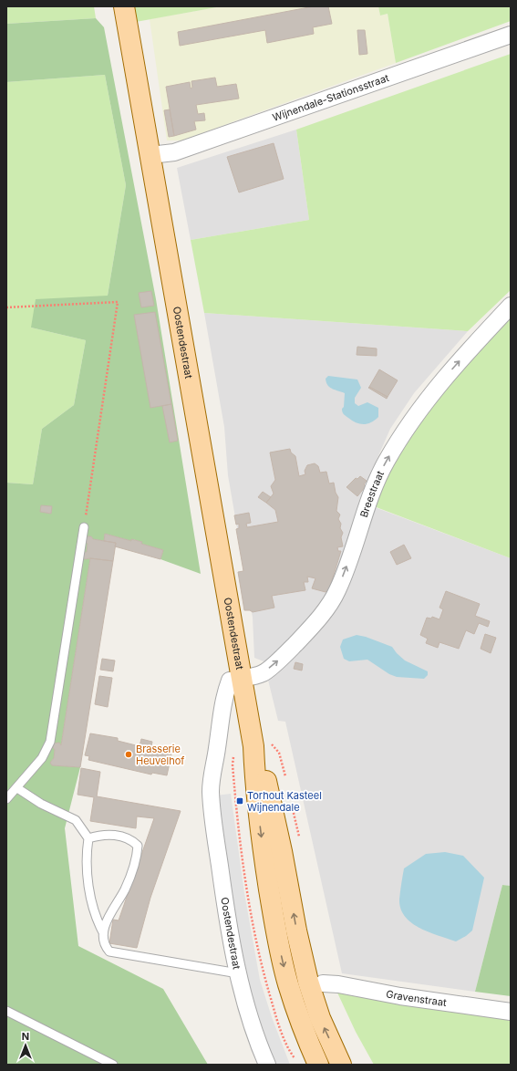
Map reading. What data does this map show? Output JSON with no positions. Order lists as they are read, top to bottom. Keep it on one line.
{"streets":{"main road":["Oostendestraat"],"street":["Wijnendale-Stationsstraat","Breestraat","Gravenstraat"]},"crossings":[["Wijnendale-Stationsstraat","Oostendestraat"],["Oostendestraat","Breestraat"]],"one_way":["Breestraat"],"places":{"other":["Brasserie Heuvelhof"],"transit":["Torhout Kasteel Wijnendale"]},"north":"top"}
